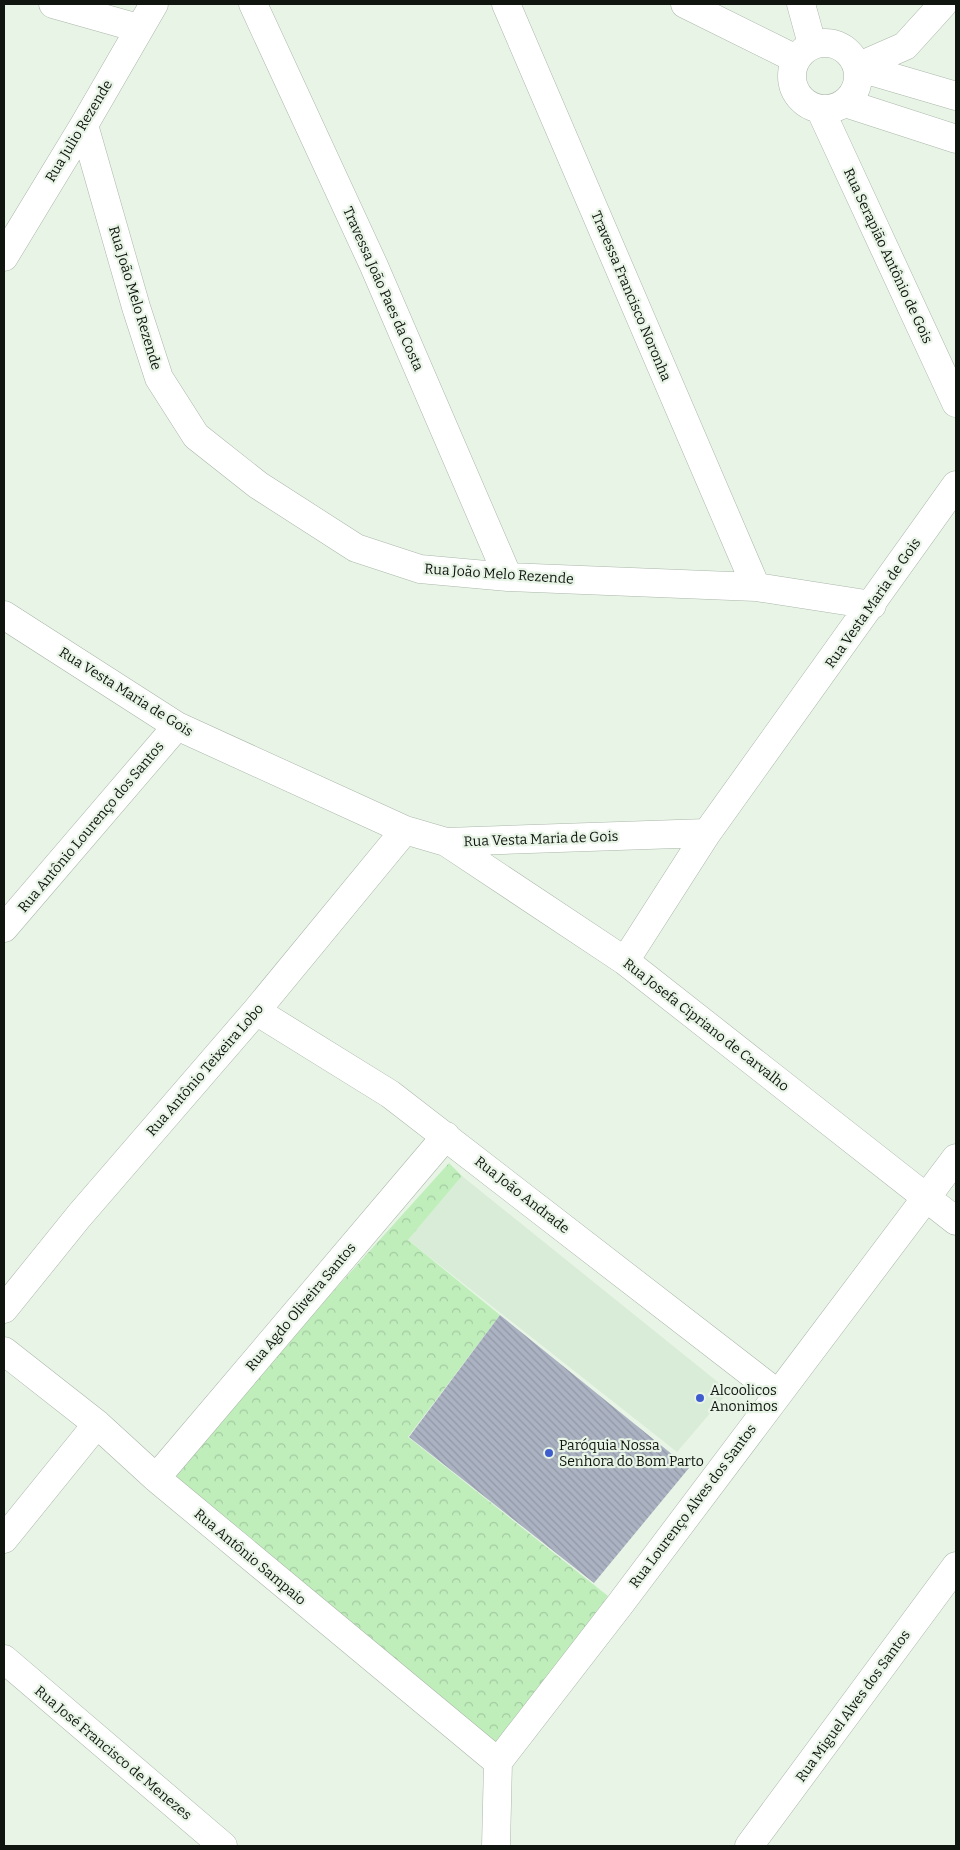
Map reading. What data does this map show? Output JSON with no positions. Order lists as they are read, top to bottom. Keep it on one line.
{"streets":{"street":["Rua Julio Rezende","Rua Serapião Antônio de Gois","Travessa João Paes da Costa","Travessa Francisco Noronha","Rua João Melo Rezende","Rua Vesta Maria de Gois","Rua Antônio Lourenço dos Santos","Rua Josefa Cipriano de Carvalho","Rua Antônio Teixeira Lobo","Rua João Andrade","Rua Agdo Oliveira Santos","Rua Lourenço Alves dos Santos","Rua Antônio Sampaio","Rua Miguel Alves dos Santos","Rua José Francisco de Menezes"]},"crossings":[["Rua Julio Rezende","Rua João Melo Rezende"],["Travessa João Paes da Costa","Rua João Melo Rezende"],["Travessa Francisco Noronha","Rua João Melo Rezende"],["Rua João Melo Rezende","Rua Vesta Maria de Gois"],["Rua Vesta Maria de Gois","Rua Antônio Lourenço dos Santos"],["Rua Vesta Maria de Gois","Rua Josefa Cipriano de Carvalho"],["Rua Vesta Maria de Gois","Rua Antônio Teixeira Lobo"],["Rua Josefa Cipriano de Carvalho","Rua Lourenço Alves dos Santos"],["Rua Antônio Teixeira Lobo","Rua João Andrade"],["Rua João Andrade","Rua Agdo Oliveira Santos"],["Rua João Andrade","Rua Lourenço Alves dos Santos"],["Rua Agdo Oliveira Santos","Rua Antônio Sampaio"],["Rua Lourenço Alves dos Santos","Rua Antônio Sampaio"]],"places":["Alcoolicos Anonimos","Paróquia Nossa Senhora do Bom Parto"]}
